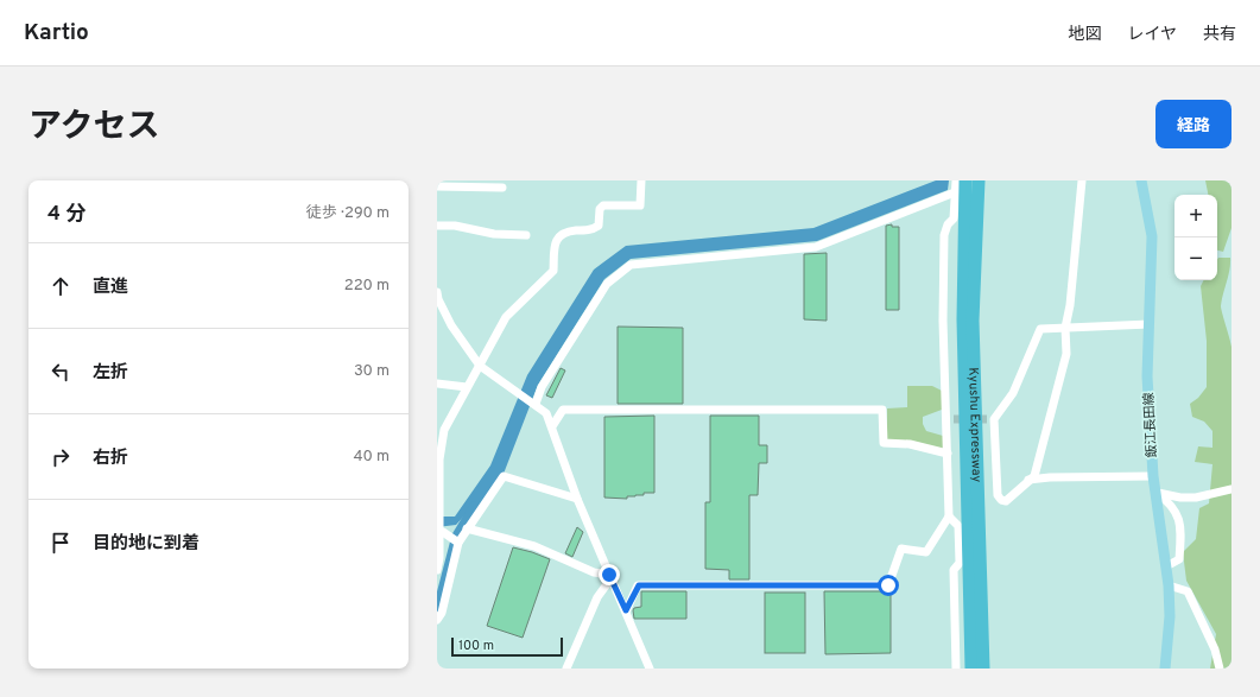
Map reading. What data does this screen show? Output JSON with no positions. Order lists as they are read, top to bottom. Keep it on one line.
{"streets":{"highway":["Kyushu Expressway"],"main road":["飯江長田線"]},"scale_bar":"100 m","page":{"header":"Kartio","nav":["地図","レイヤ","共有"],"title":"アクセス","buttons":"経路","heading":["4 分","徒歩 · 290 m"],"map_buttons":["+","−"],"list":[["直進","220 m"],["左折","30 m"],["右折","40 m"],"目的地に到着"],"scale":"100 m"}}
